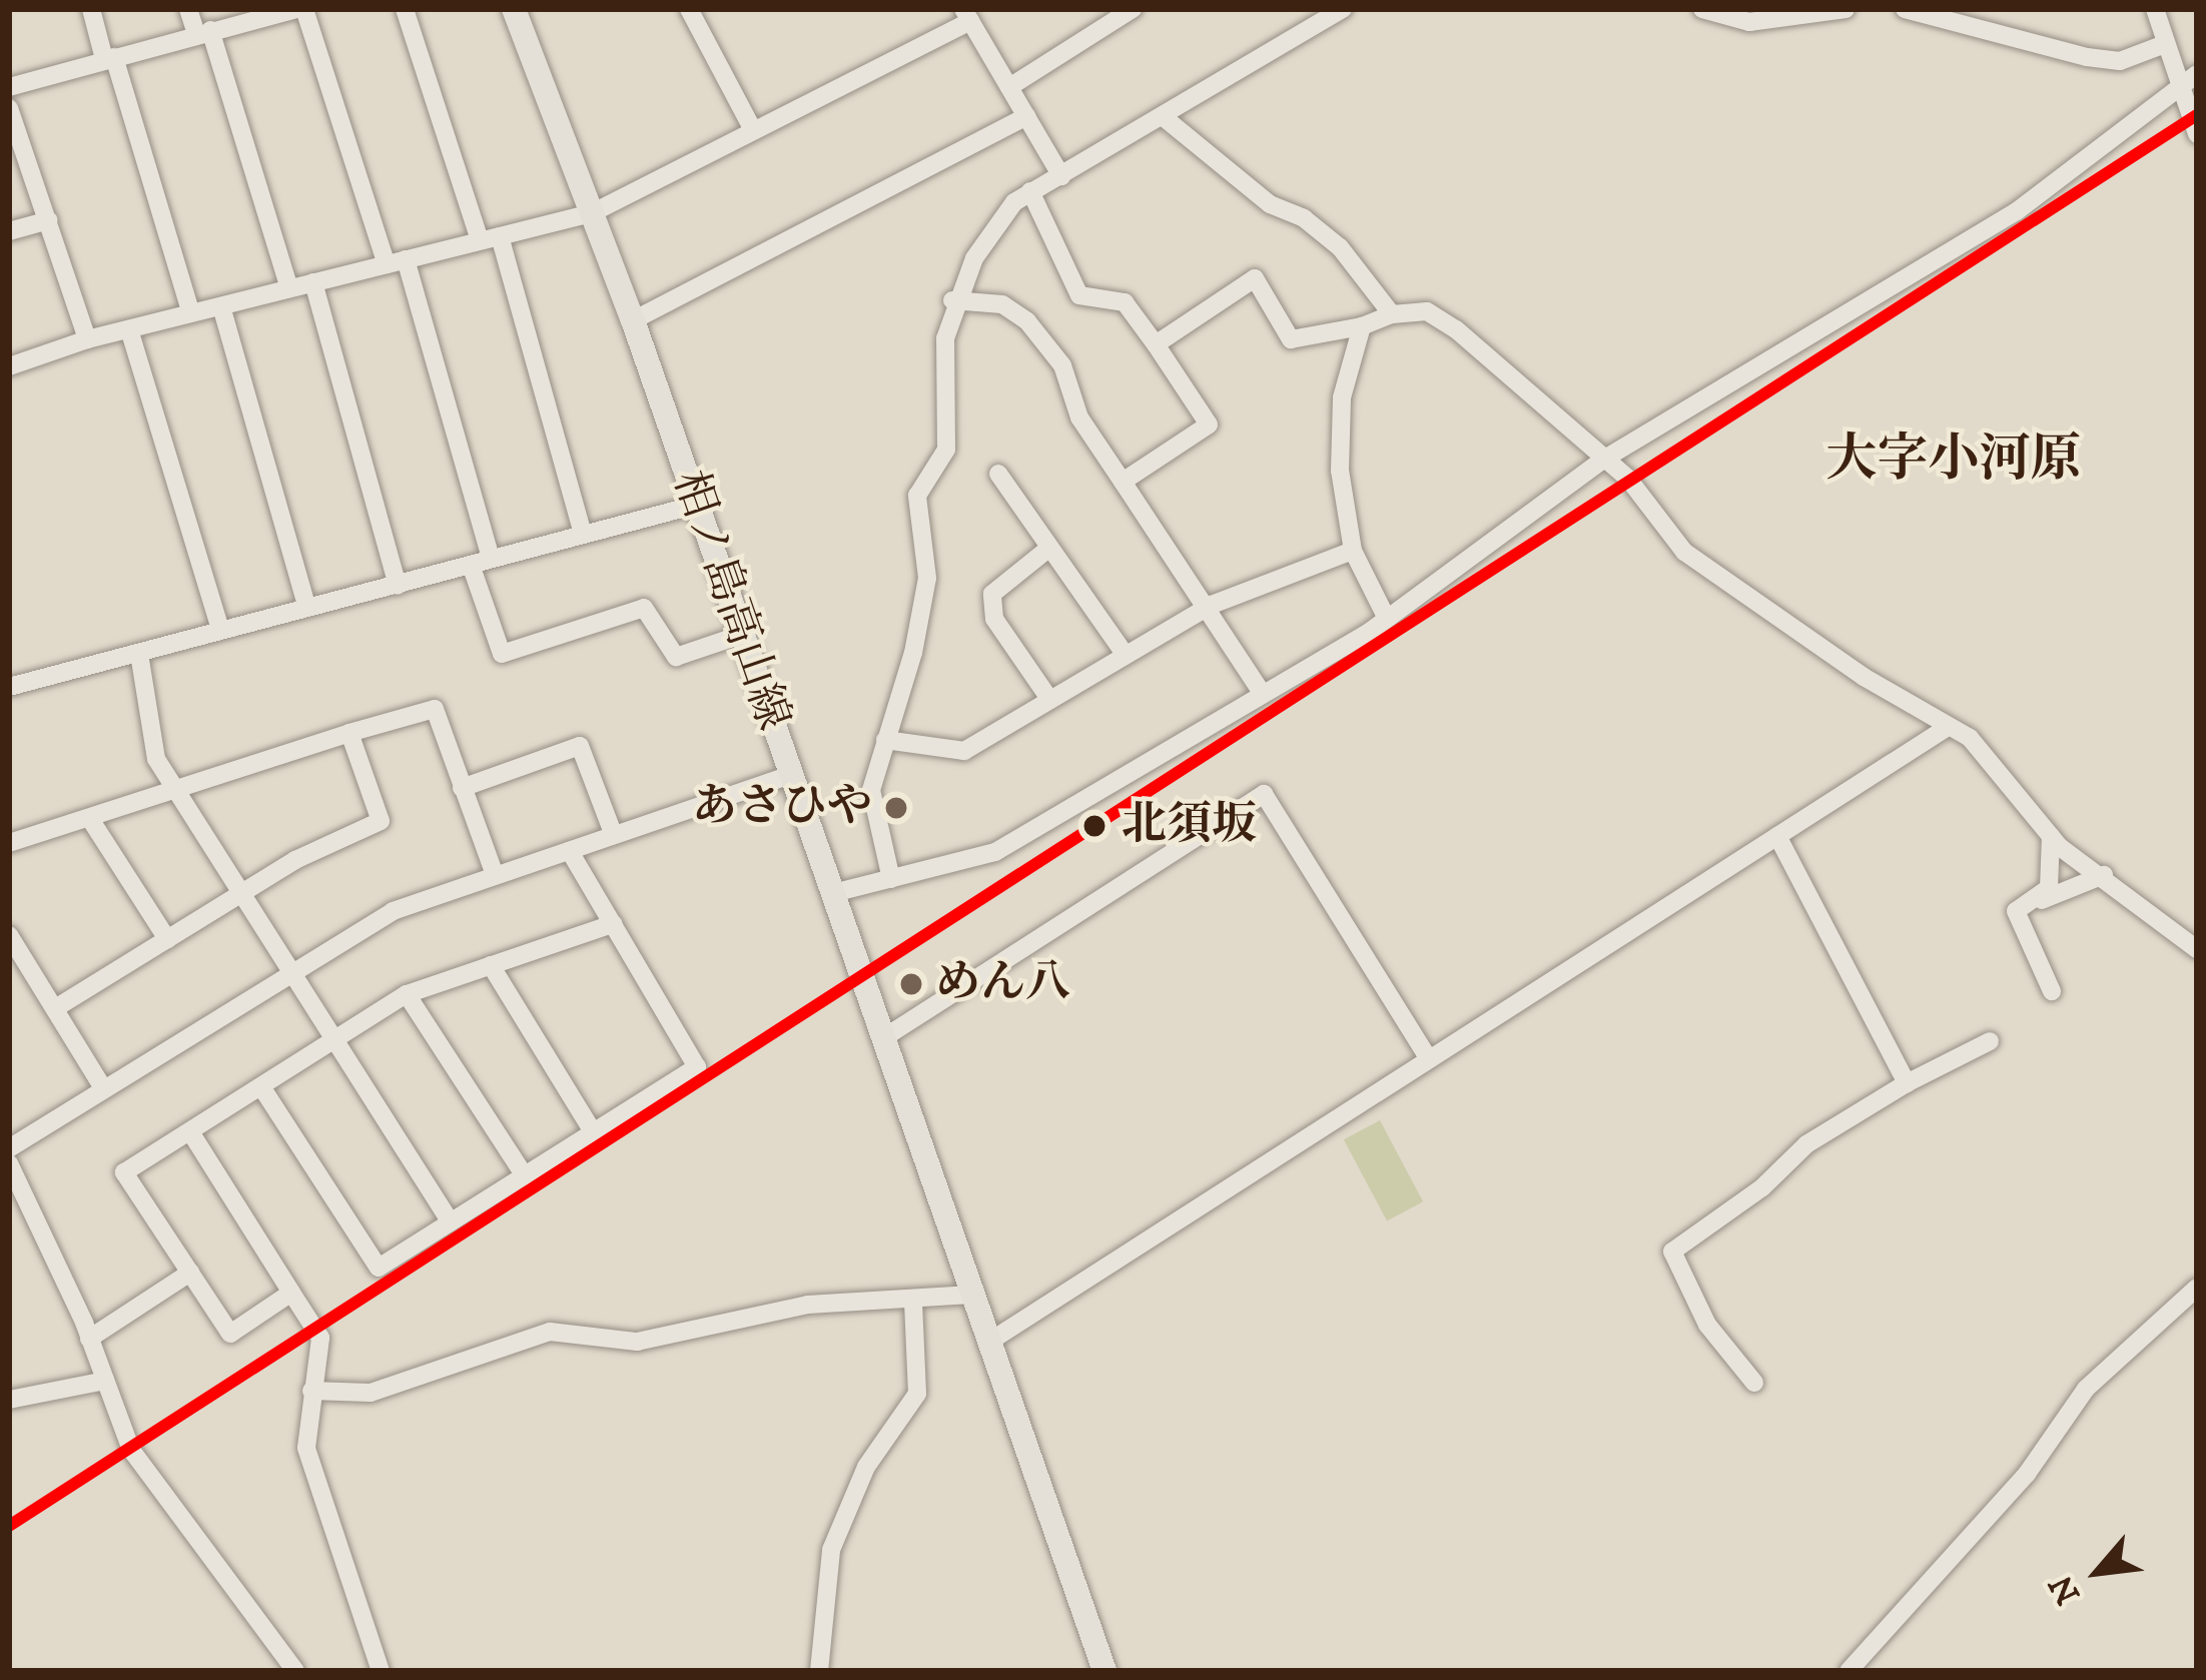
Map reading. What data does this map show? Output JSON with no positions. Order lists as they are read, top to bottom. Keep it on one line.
{"streets":{"main road":["相ノ島高山線"]},"districts":["大字小河原"],"places":["あさひや","北須坂","めん八"],"lines":["transit line N"],"north":"bottom left"}
